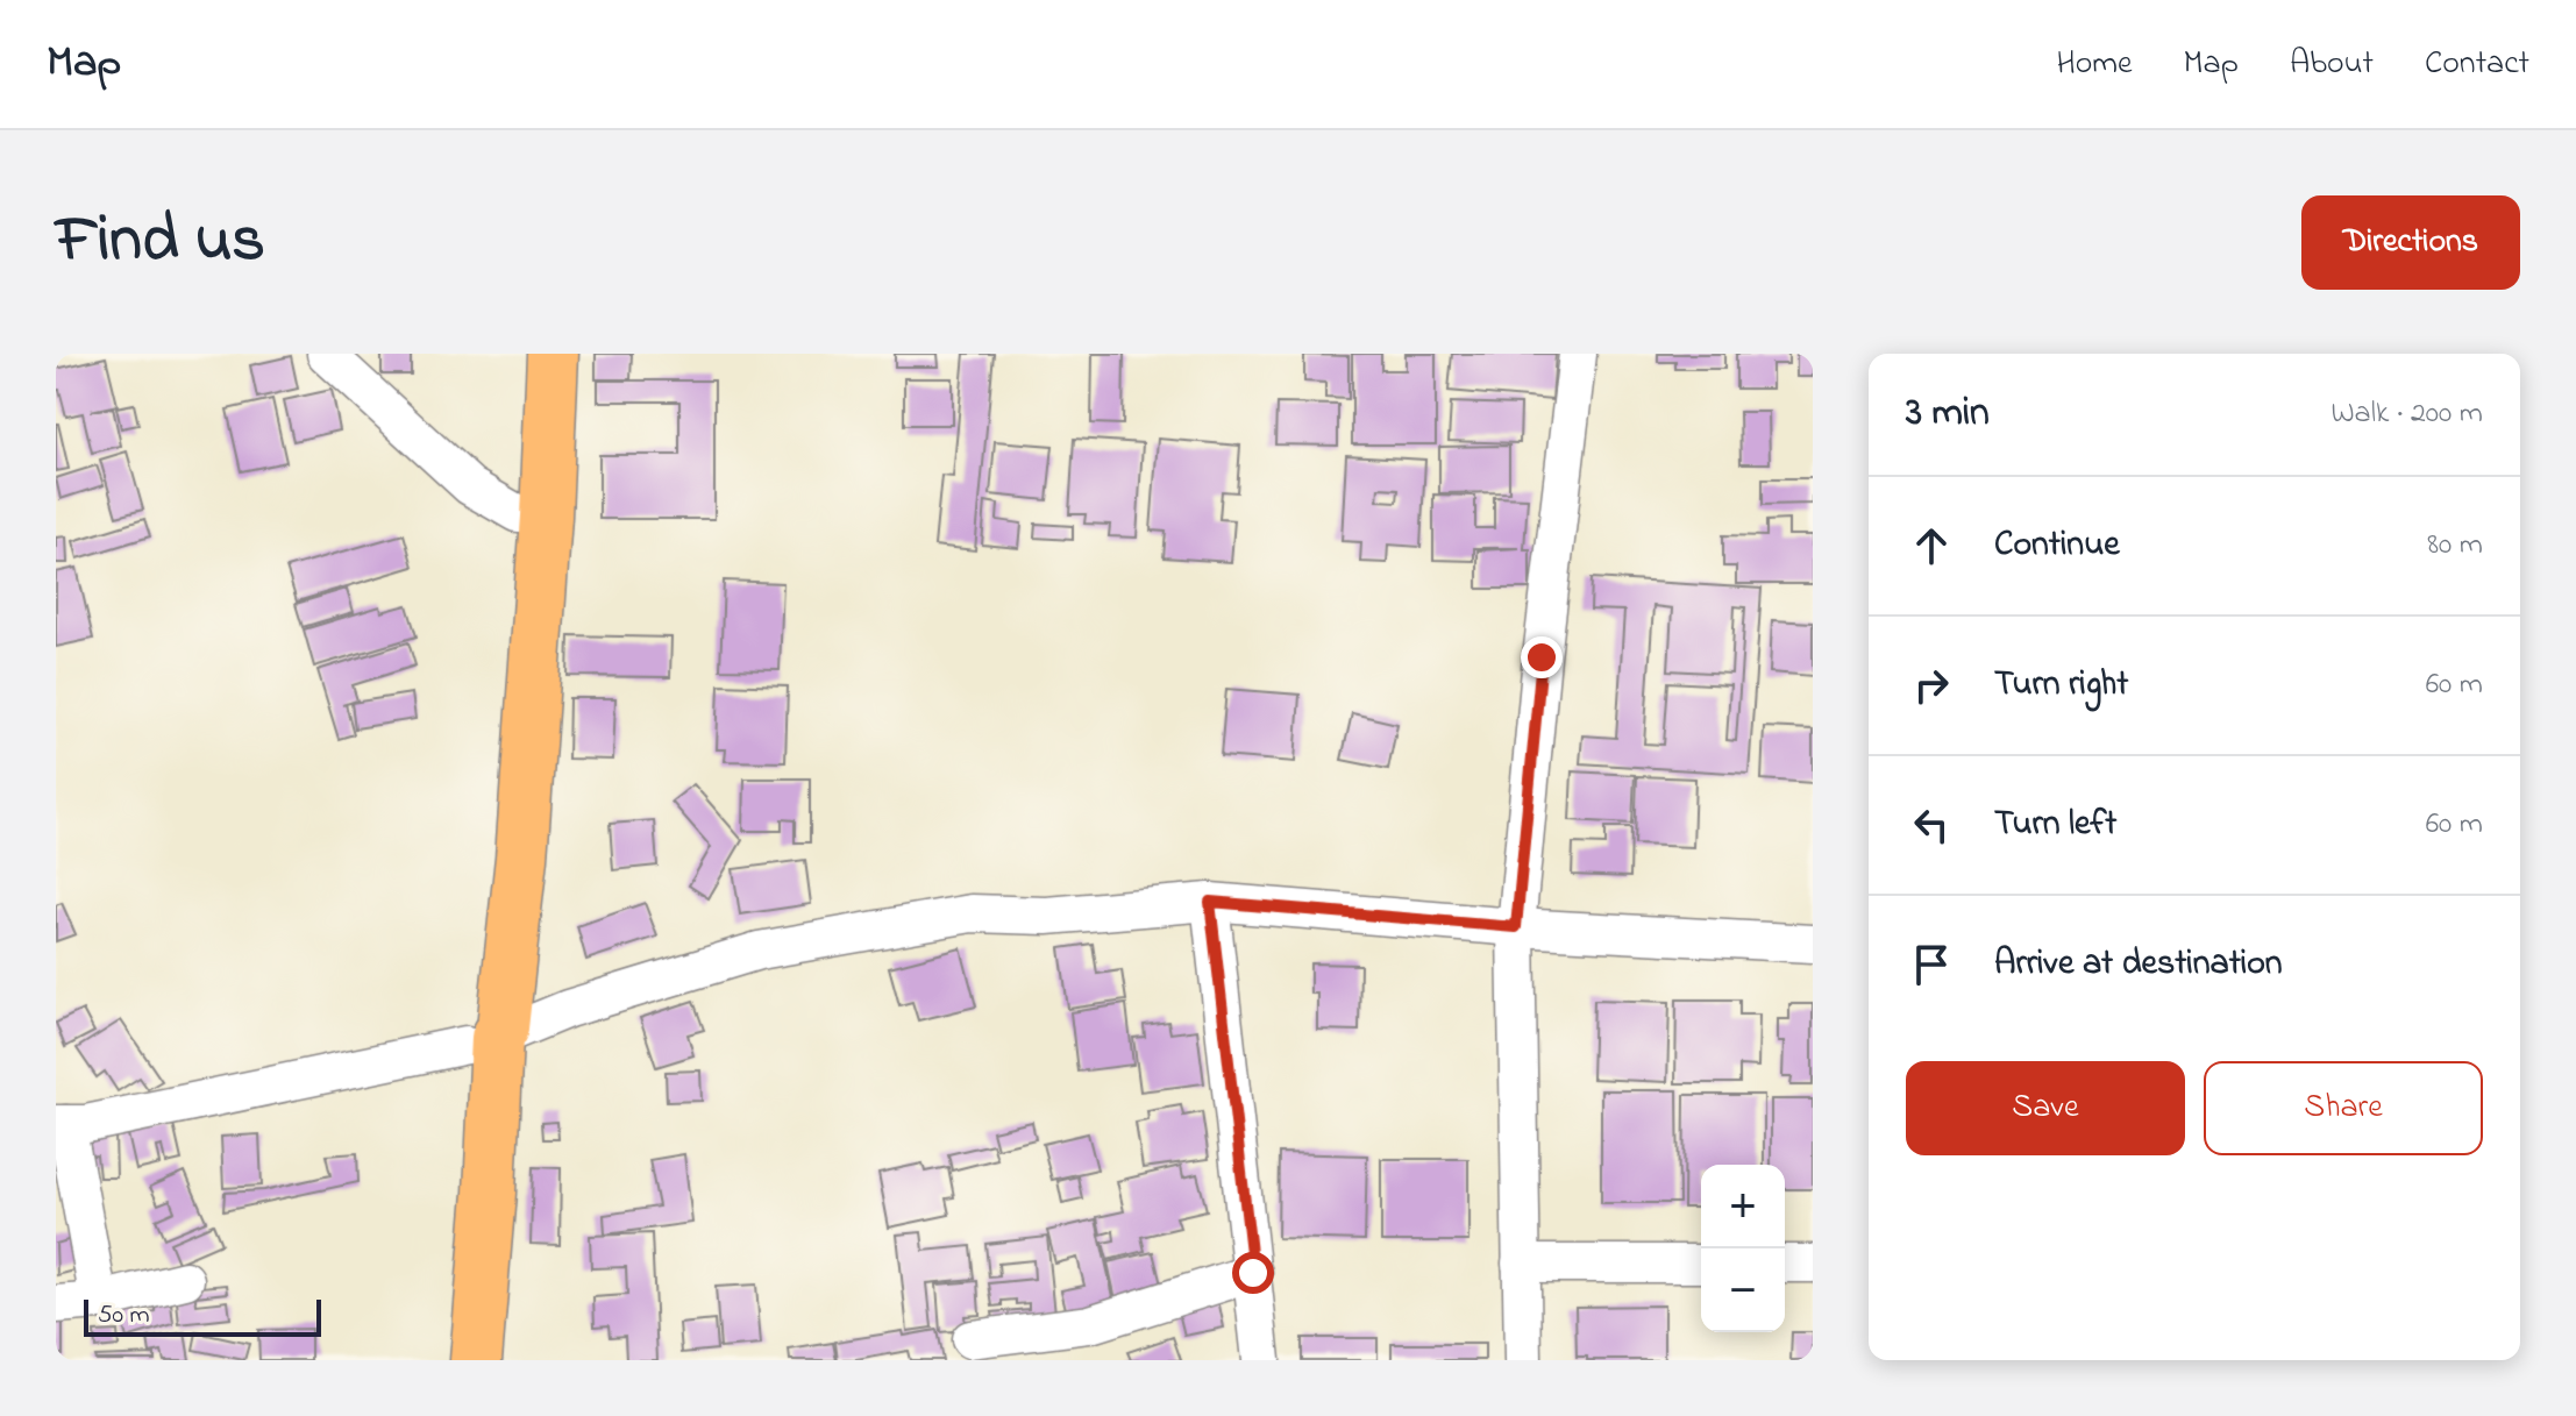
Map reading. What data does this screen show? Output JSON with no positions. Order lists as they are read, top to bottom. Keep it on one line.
{"scale_bar":"50 m","page":{"header":"Map","nav":["Home","Map","About","Contact"],"title":"Find us","buttons":["Directions",["Save","Share"]],"heading":["3 min","Walk · 200 m"],"list":[["Continue","80 m"],["Turn right","60 m"],["Turn left","60 m"],"Arrive at destination"],"map_buttons":["+","−"],"scale":"50 m"}}
